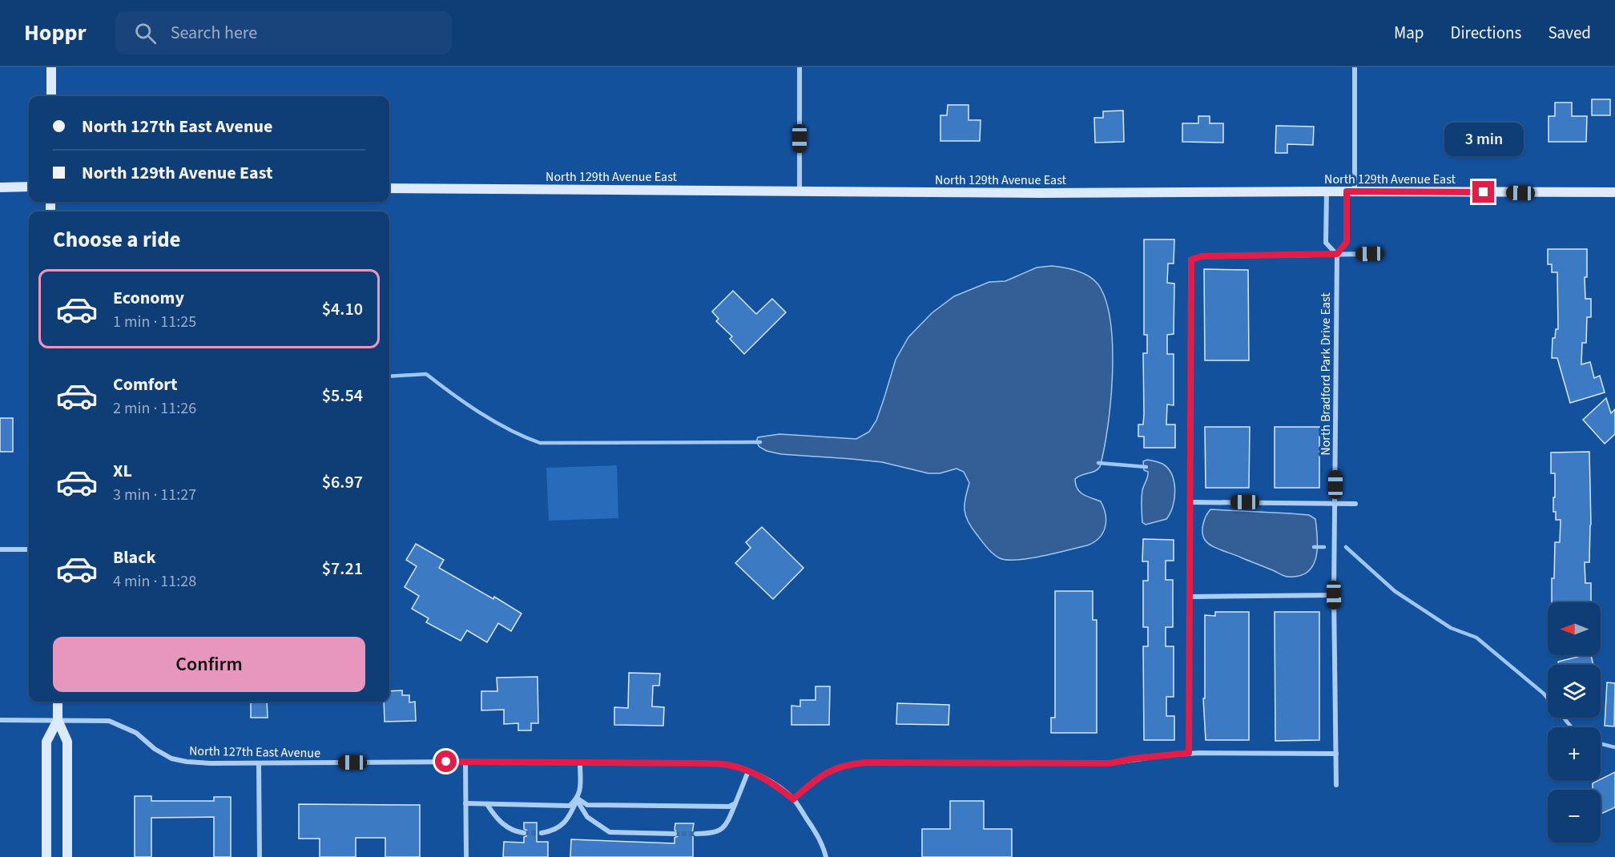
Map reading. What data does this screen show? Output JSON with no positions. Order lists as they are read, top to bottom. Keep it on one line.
{"streets":{"street":["North 129th Avenue East","North Bradford Park Drive East","North 127th East Avenue"]},"crossings":[["North 129th Avenue East","North Bradford Park Drive East"]],"north":"left","page":{"header":"Hoppr","search":"Search here","nav":["Map","Directions","Saved"],"banner":["North 127th East Avenue","North 129th Avenue East"],"bubble":"3 min","heading":"Choose a ride","list":[{"name":"Economy","note":"1 min · 11:25","value":"$4.10"},{"name":"Comfort","note":"2 min · 11:26","value":"$5.54"},{"name":"XL","note":"3 min · 11:27","value":"$6.97"},{"name":"Black","note":"4 min · 11:28","value":"$7.21"}],"map_buttons":["+","−"],"buttons":"Confirm"}}
